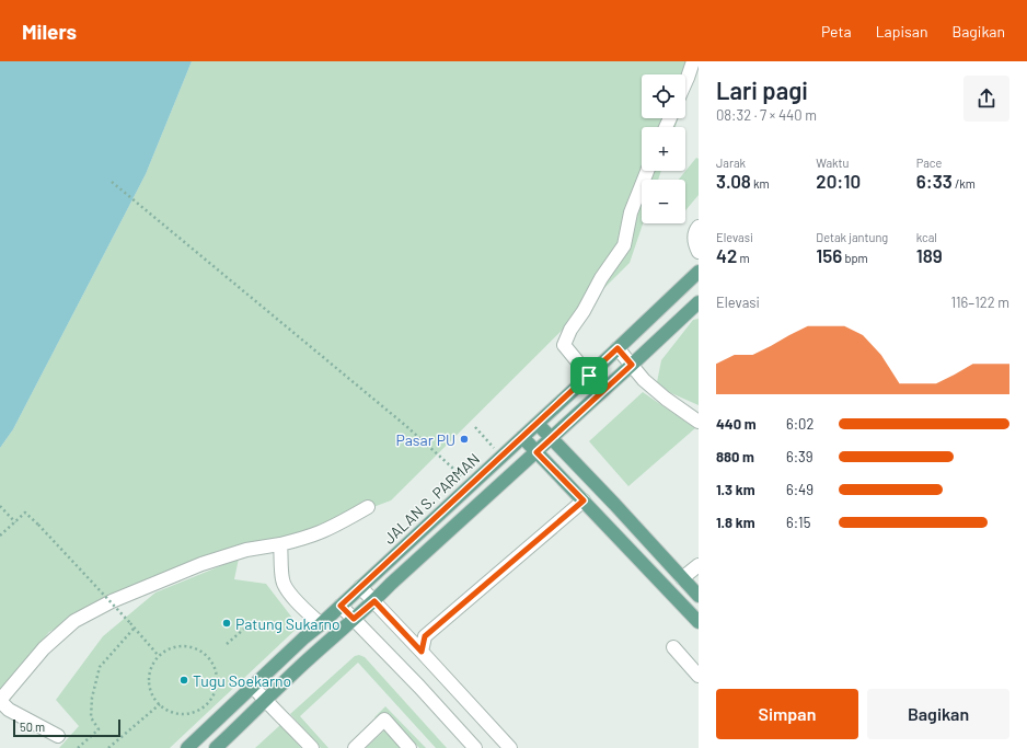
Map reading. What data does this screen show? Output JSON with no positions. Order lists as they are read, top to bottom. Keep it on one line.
{"streets":{"main road":["JALAN S. PARMAN"]},"places":["Pasar PU","Patung Sukarno","Tugu Soekarno"],"scale_bar":"50 m","page":{"header":"Milers","nav":["Peta","Lapisan","Bagikan"],"heading":["Lari pagi","08:32 · 7 × 440 m"],"map_buttons":["+","−"],"stats":[["Jarak","3.08 km"],["Waktu","20:10"],["Pace","6:33 /km"],["Elevasi","42 m"],["Detak jantung","156 bpm"],["kcal","189"]],"chart":["Elevasi","116–122 m"],"list":[{"name":"440 m","note":"6:02"},{"name":"880 m","note":"6:39"},{"name":"1.3 km","note":"6:49"},{"name":"1.8 km","note":"6:15"}],"buttons":["Simpan","Bagikan"],"scale":"50 m"}}
